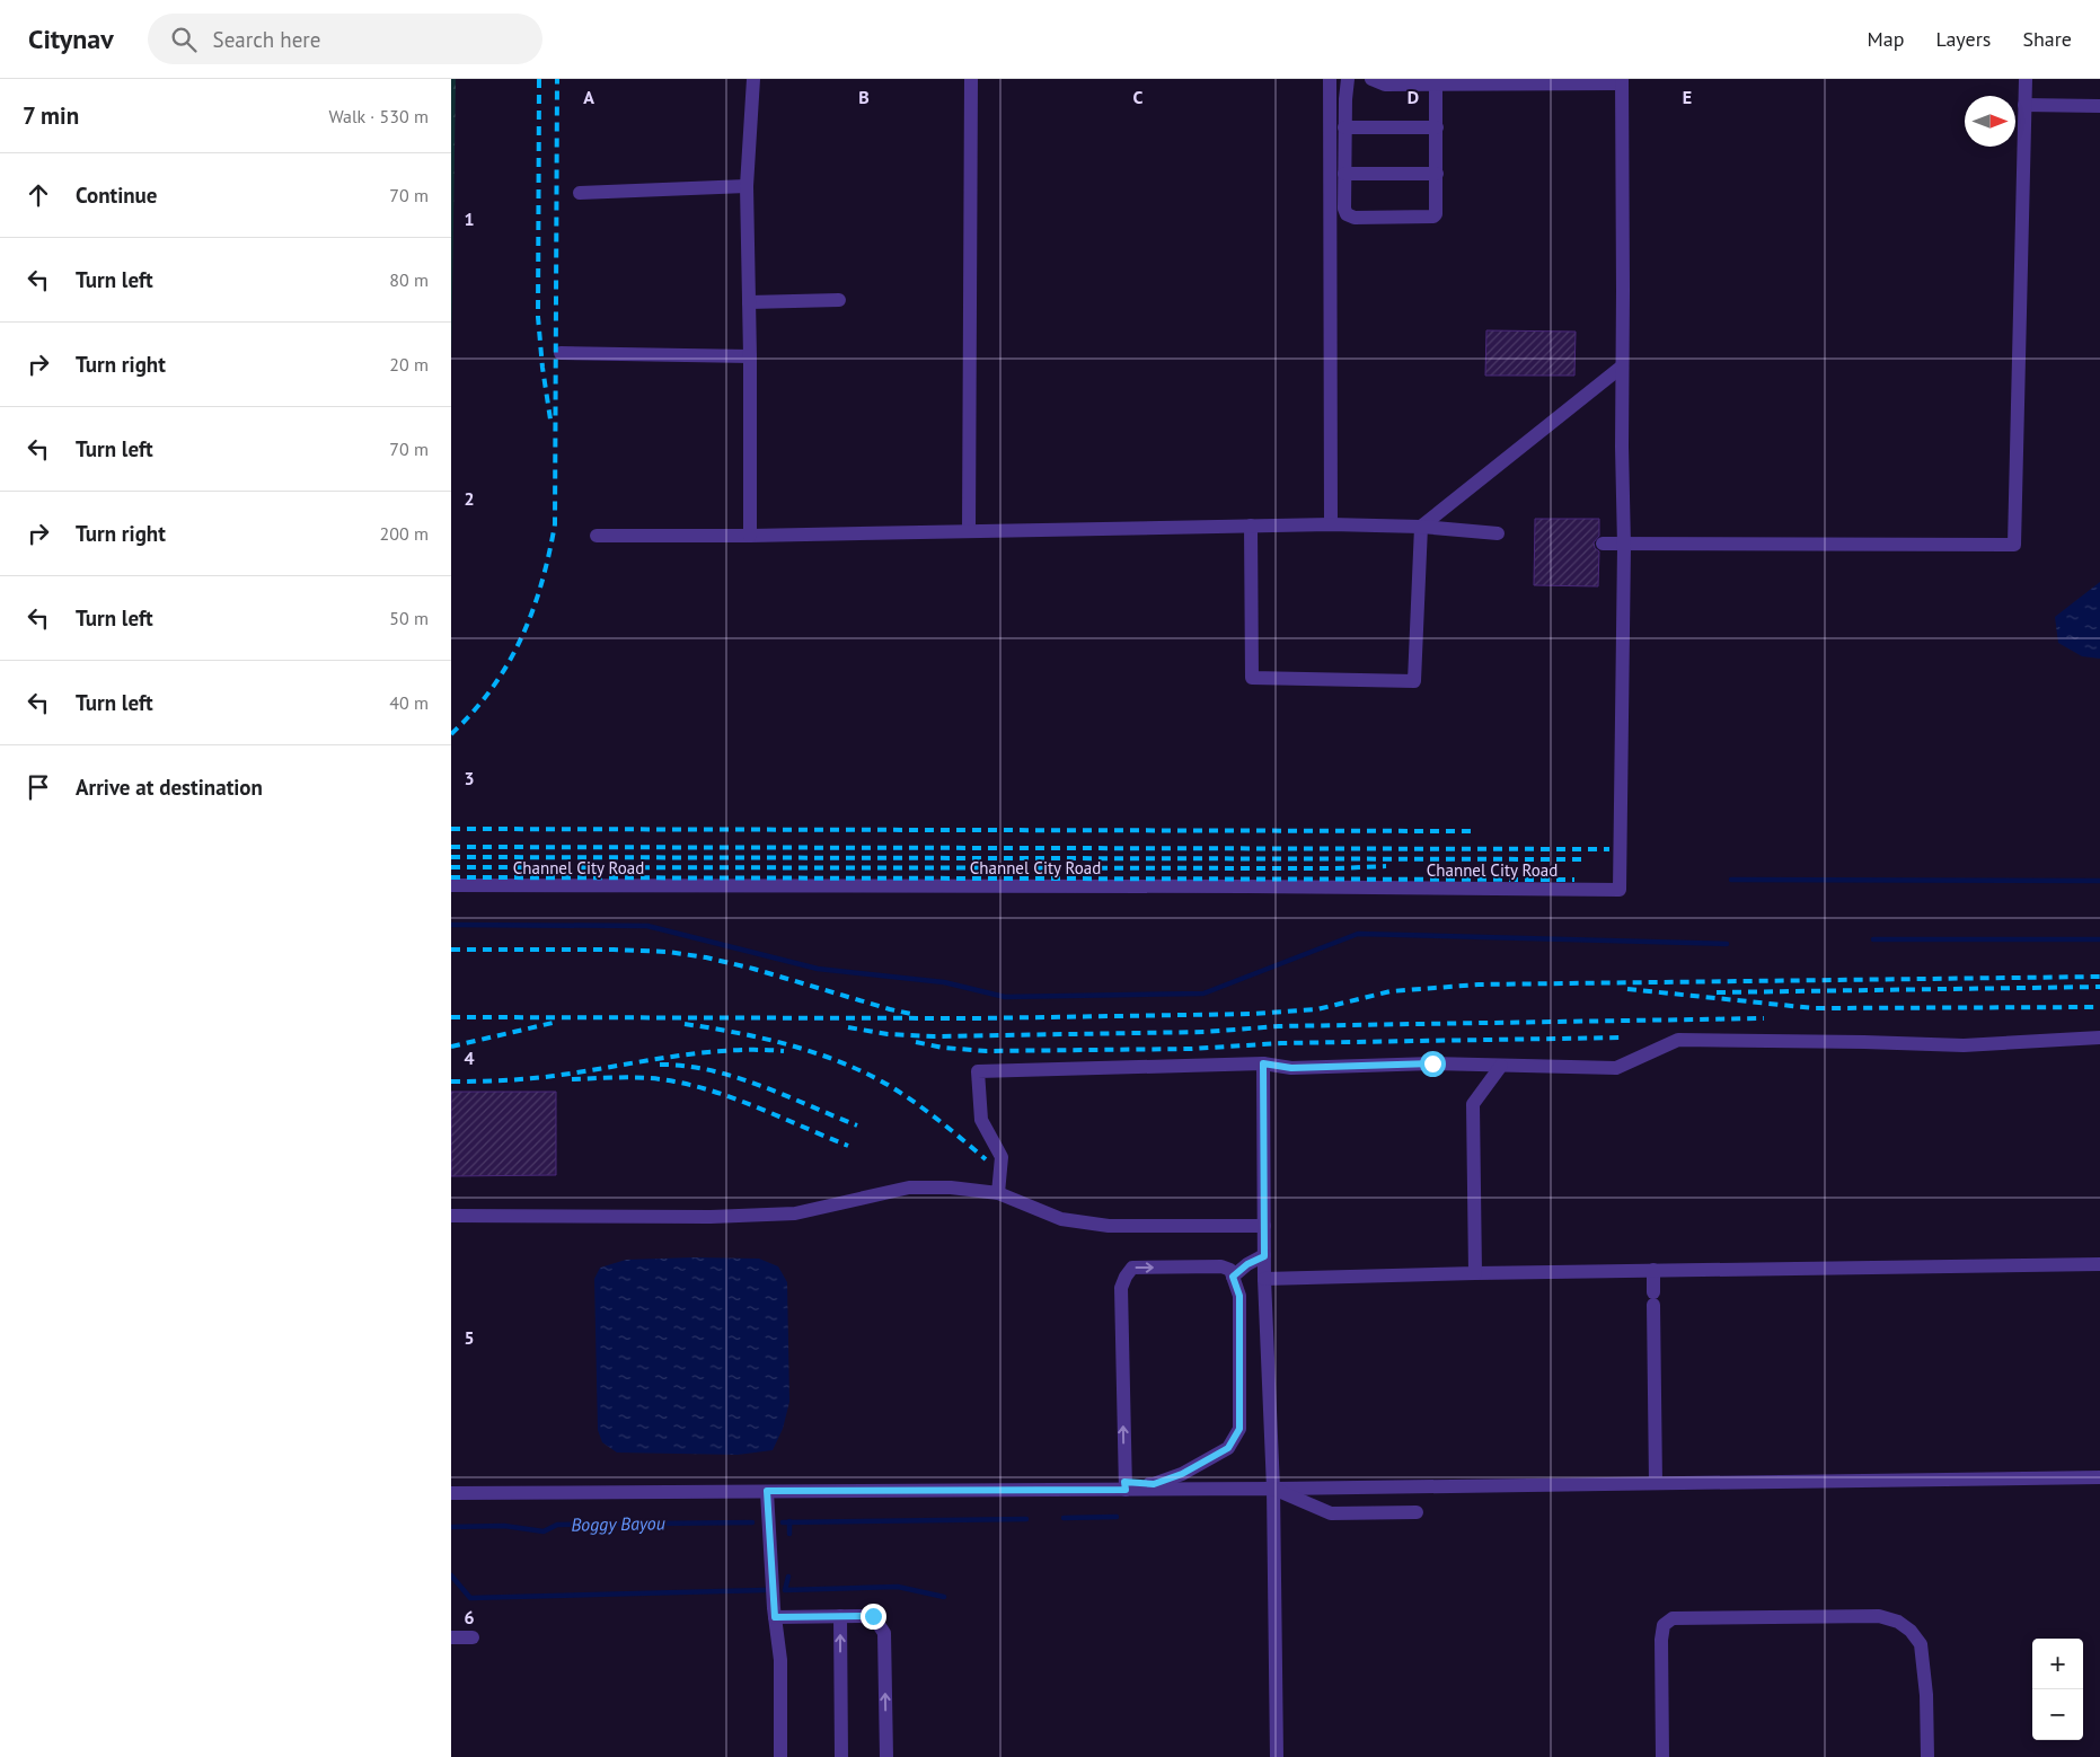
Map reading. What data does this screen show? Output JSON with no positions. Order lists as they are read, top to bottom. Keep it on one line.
{"streets":{"lane":["Channel City Road"]},"water":["Boggy Bayou"],"north":"right","page":{"header":"Citynav","search":"Search here","nav":["Map","Layers","Share"],"heading":["7 min","Walk · 530 m"],"list":[["Continue","70 m"],["Turn left","80 m"],["Turn right","20 m"],["Turn left","70 m"],["Turn right","200 m"],["Turn left","50 m"],["Turn left","40 m"],"Arrive at destination"],"map_buttons":["+","−"]},"grid":{"columns":["A","B","C","D","E"],"rows":["1","2","3","4","5","6"]}}
